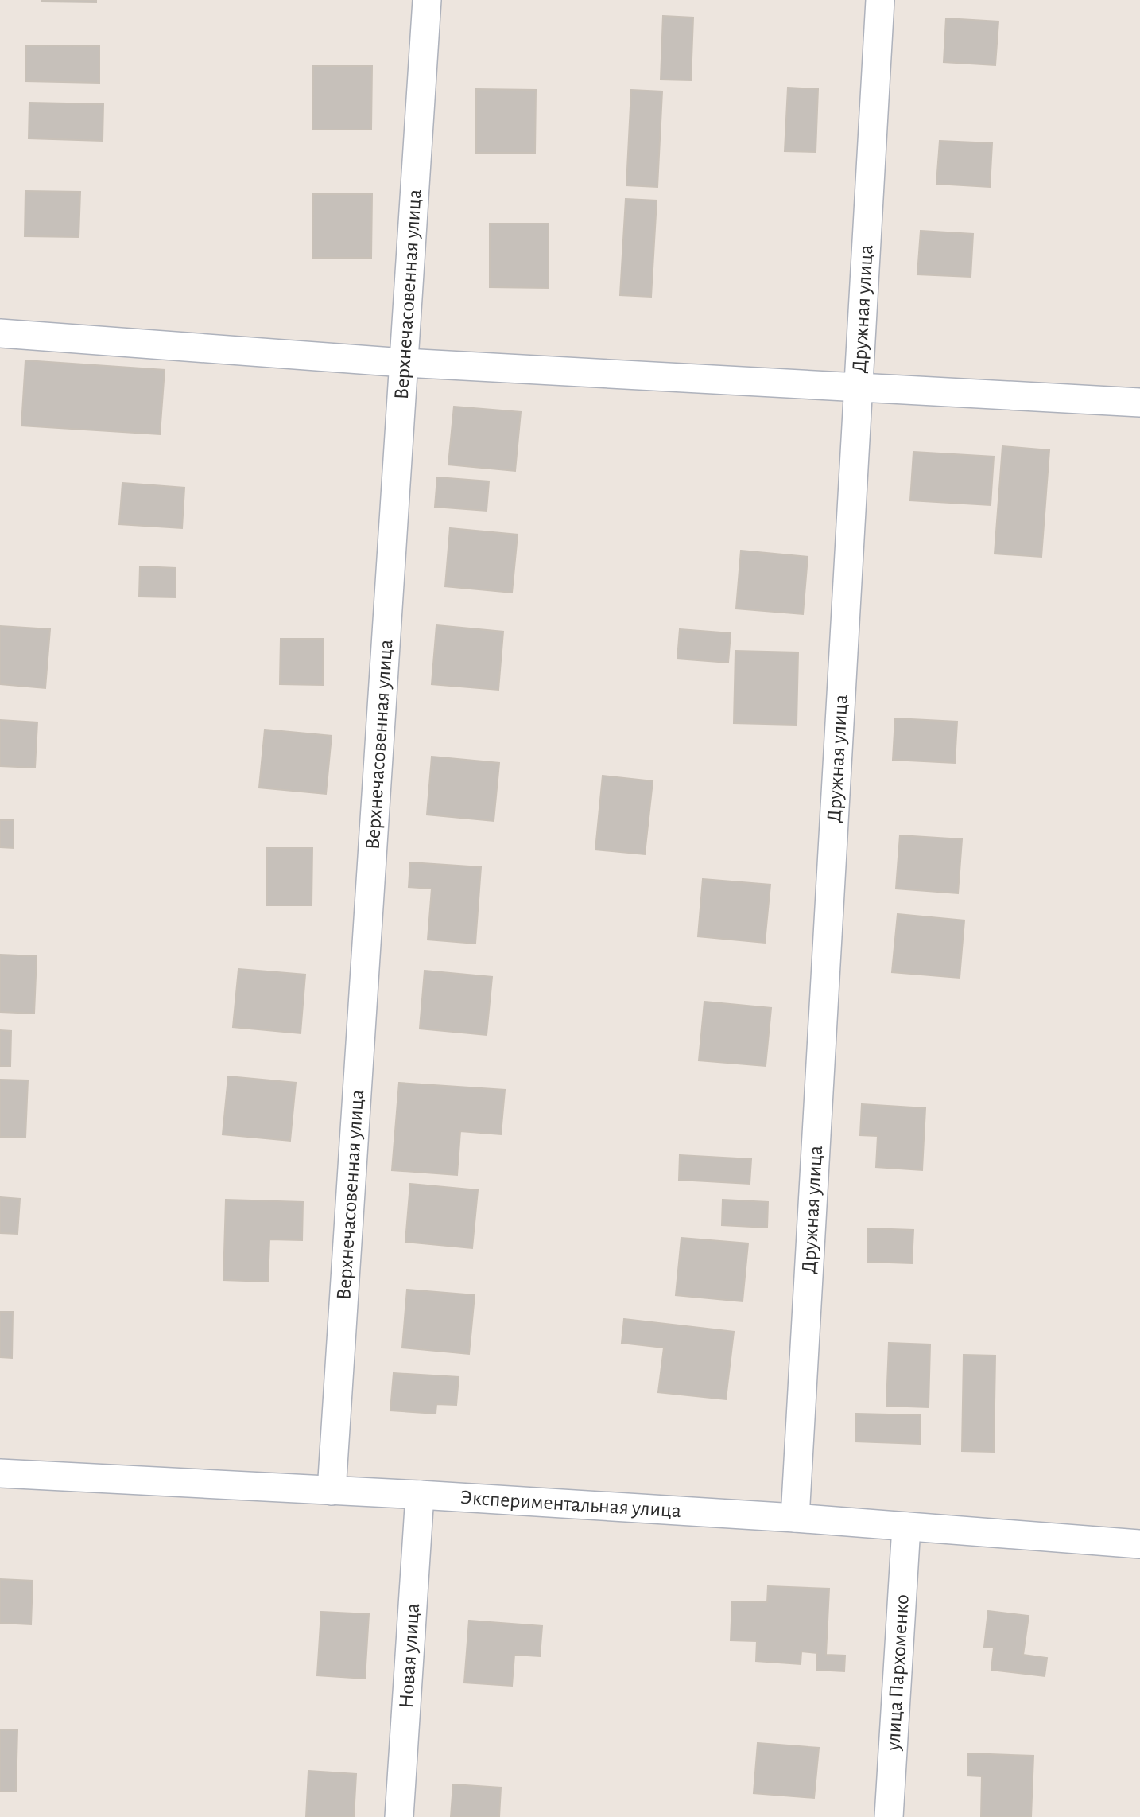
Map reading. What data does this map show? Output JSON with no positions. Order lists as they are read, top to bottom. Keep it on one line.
{"streets":{"street":["Верхнечасовенная улица","Дружная улица","Экспериментальная улица","Новая улица","улица Пархоменко"]},"crossings":[["Верхнечасовенная улица","Экспериментальная улица"],["Дружная улица","Экспериментальная улица"],["Экспериментальная улица","Новая улица"],["Экспериментальная улица","улица Пархоменко"]]}
